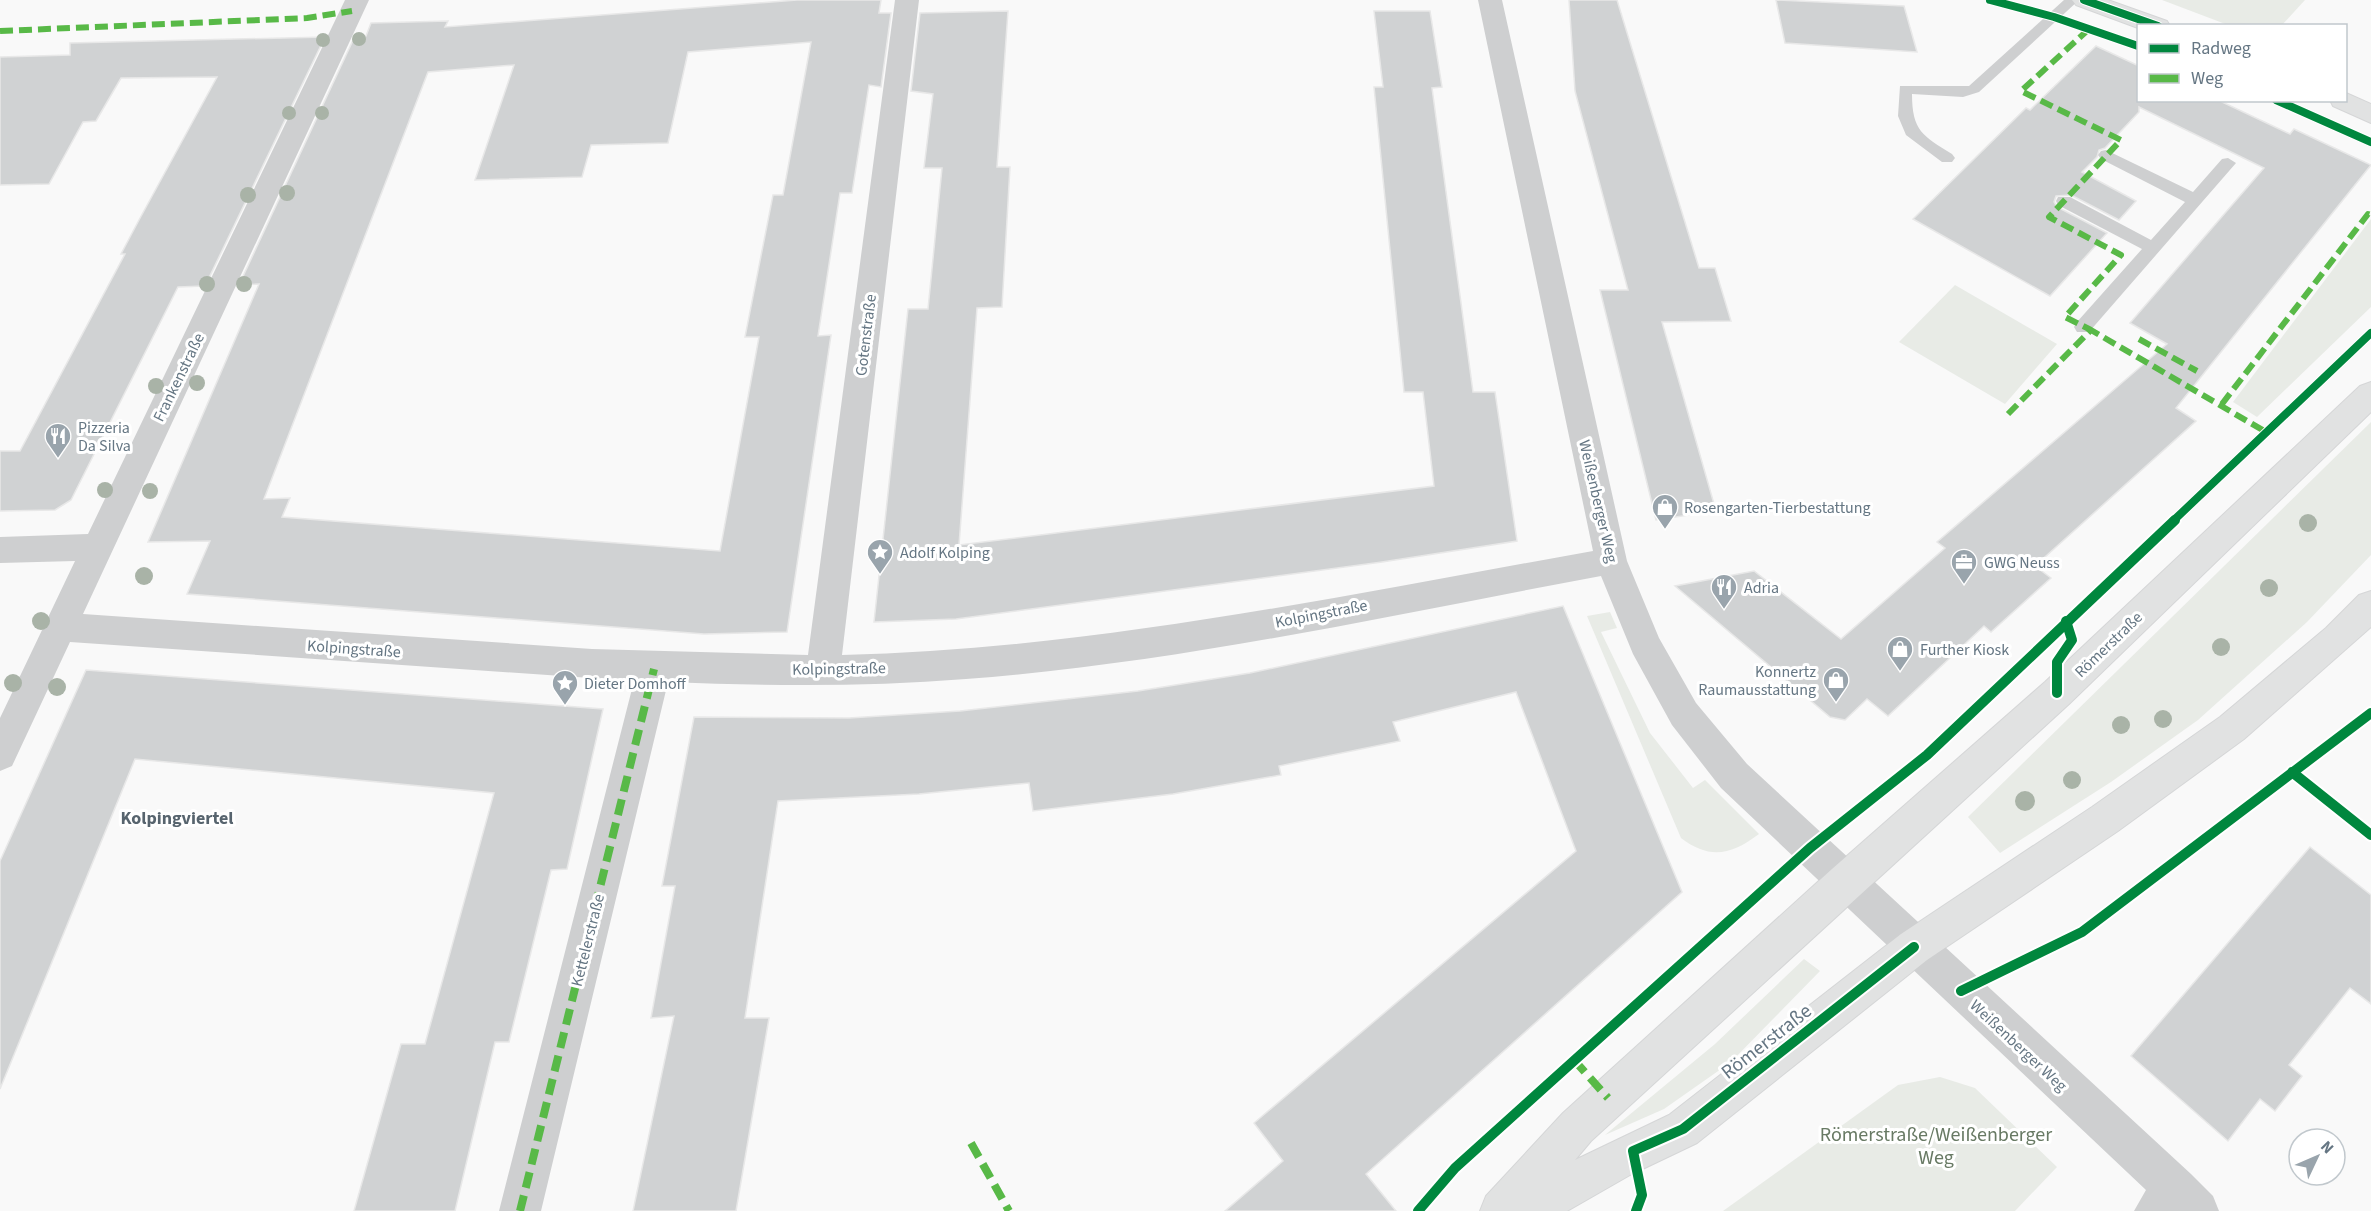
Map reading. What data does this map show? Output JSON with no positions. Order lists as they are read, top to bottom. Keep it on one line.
{"streets":{"street":["Gotenstraße","Frankenstraße","Weißenberger Weg","Kolpingstraße","Römerstraße","Kettelerstraße"]},"crossings":[["Gotenstraße","Kolpingstraße"],["Frankenstraße","Kolpingstraße"],["Weißenberger Weg","Kolpingstraße"],["Weißenberger Weg","Römerstraße"],["Kolpingstraße","Kettelerstraße"]],"districts":["Kolpingviertel"],"parks":["Römerstraße/Weißenberger Weg"],"places":{"restaurant":["Pizzeria Da Silva","Adria"],"shop":["Rosengarten-Tierbestattung","Further Kiosk","Konnertz Raumausstattung"],"place":["Adolf Kolping","Dieter Domhoff"],"office":["GWG Neuss"]},"legend":["Radweg","Weg"],"north":"top right"}
